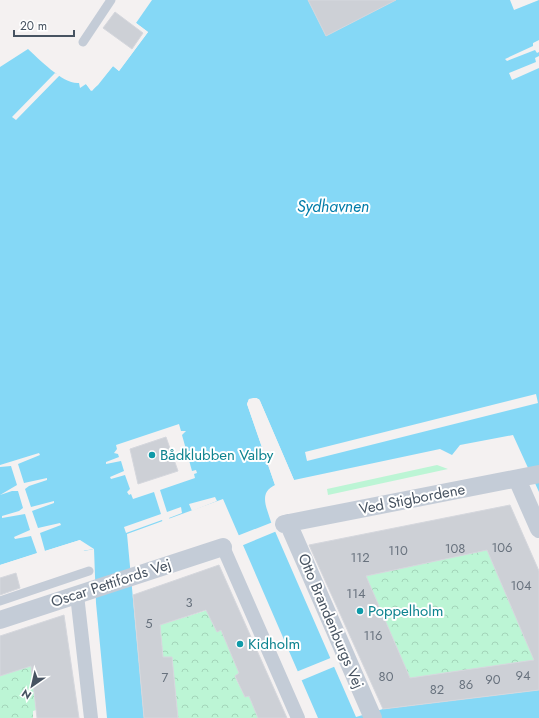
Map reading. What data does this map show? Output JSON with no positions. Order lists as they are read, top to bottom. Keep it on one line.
{"streets":{"street":["Ved Stigbordene","Oscar Pettifords Vej","Otto Brandenburgs Vej"]},"crossings":[["Ved Stigbordene","Otto Brandenburgs Vej"]],"water":["Sydhavnen"],"places":["Bådklubben Valby","Poppelholm","Kidholm"],"house_numbers":["106","108","110","112","104","114","3","5","116","94","80","7","90","86","82"],"scale_bar":"20 m","north":"bottom left"}
